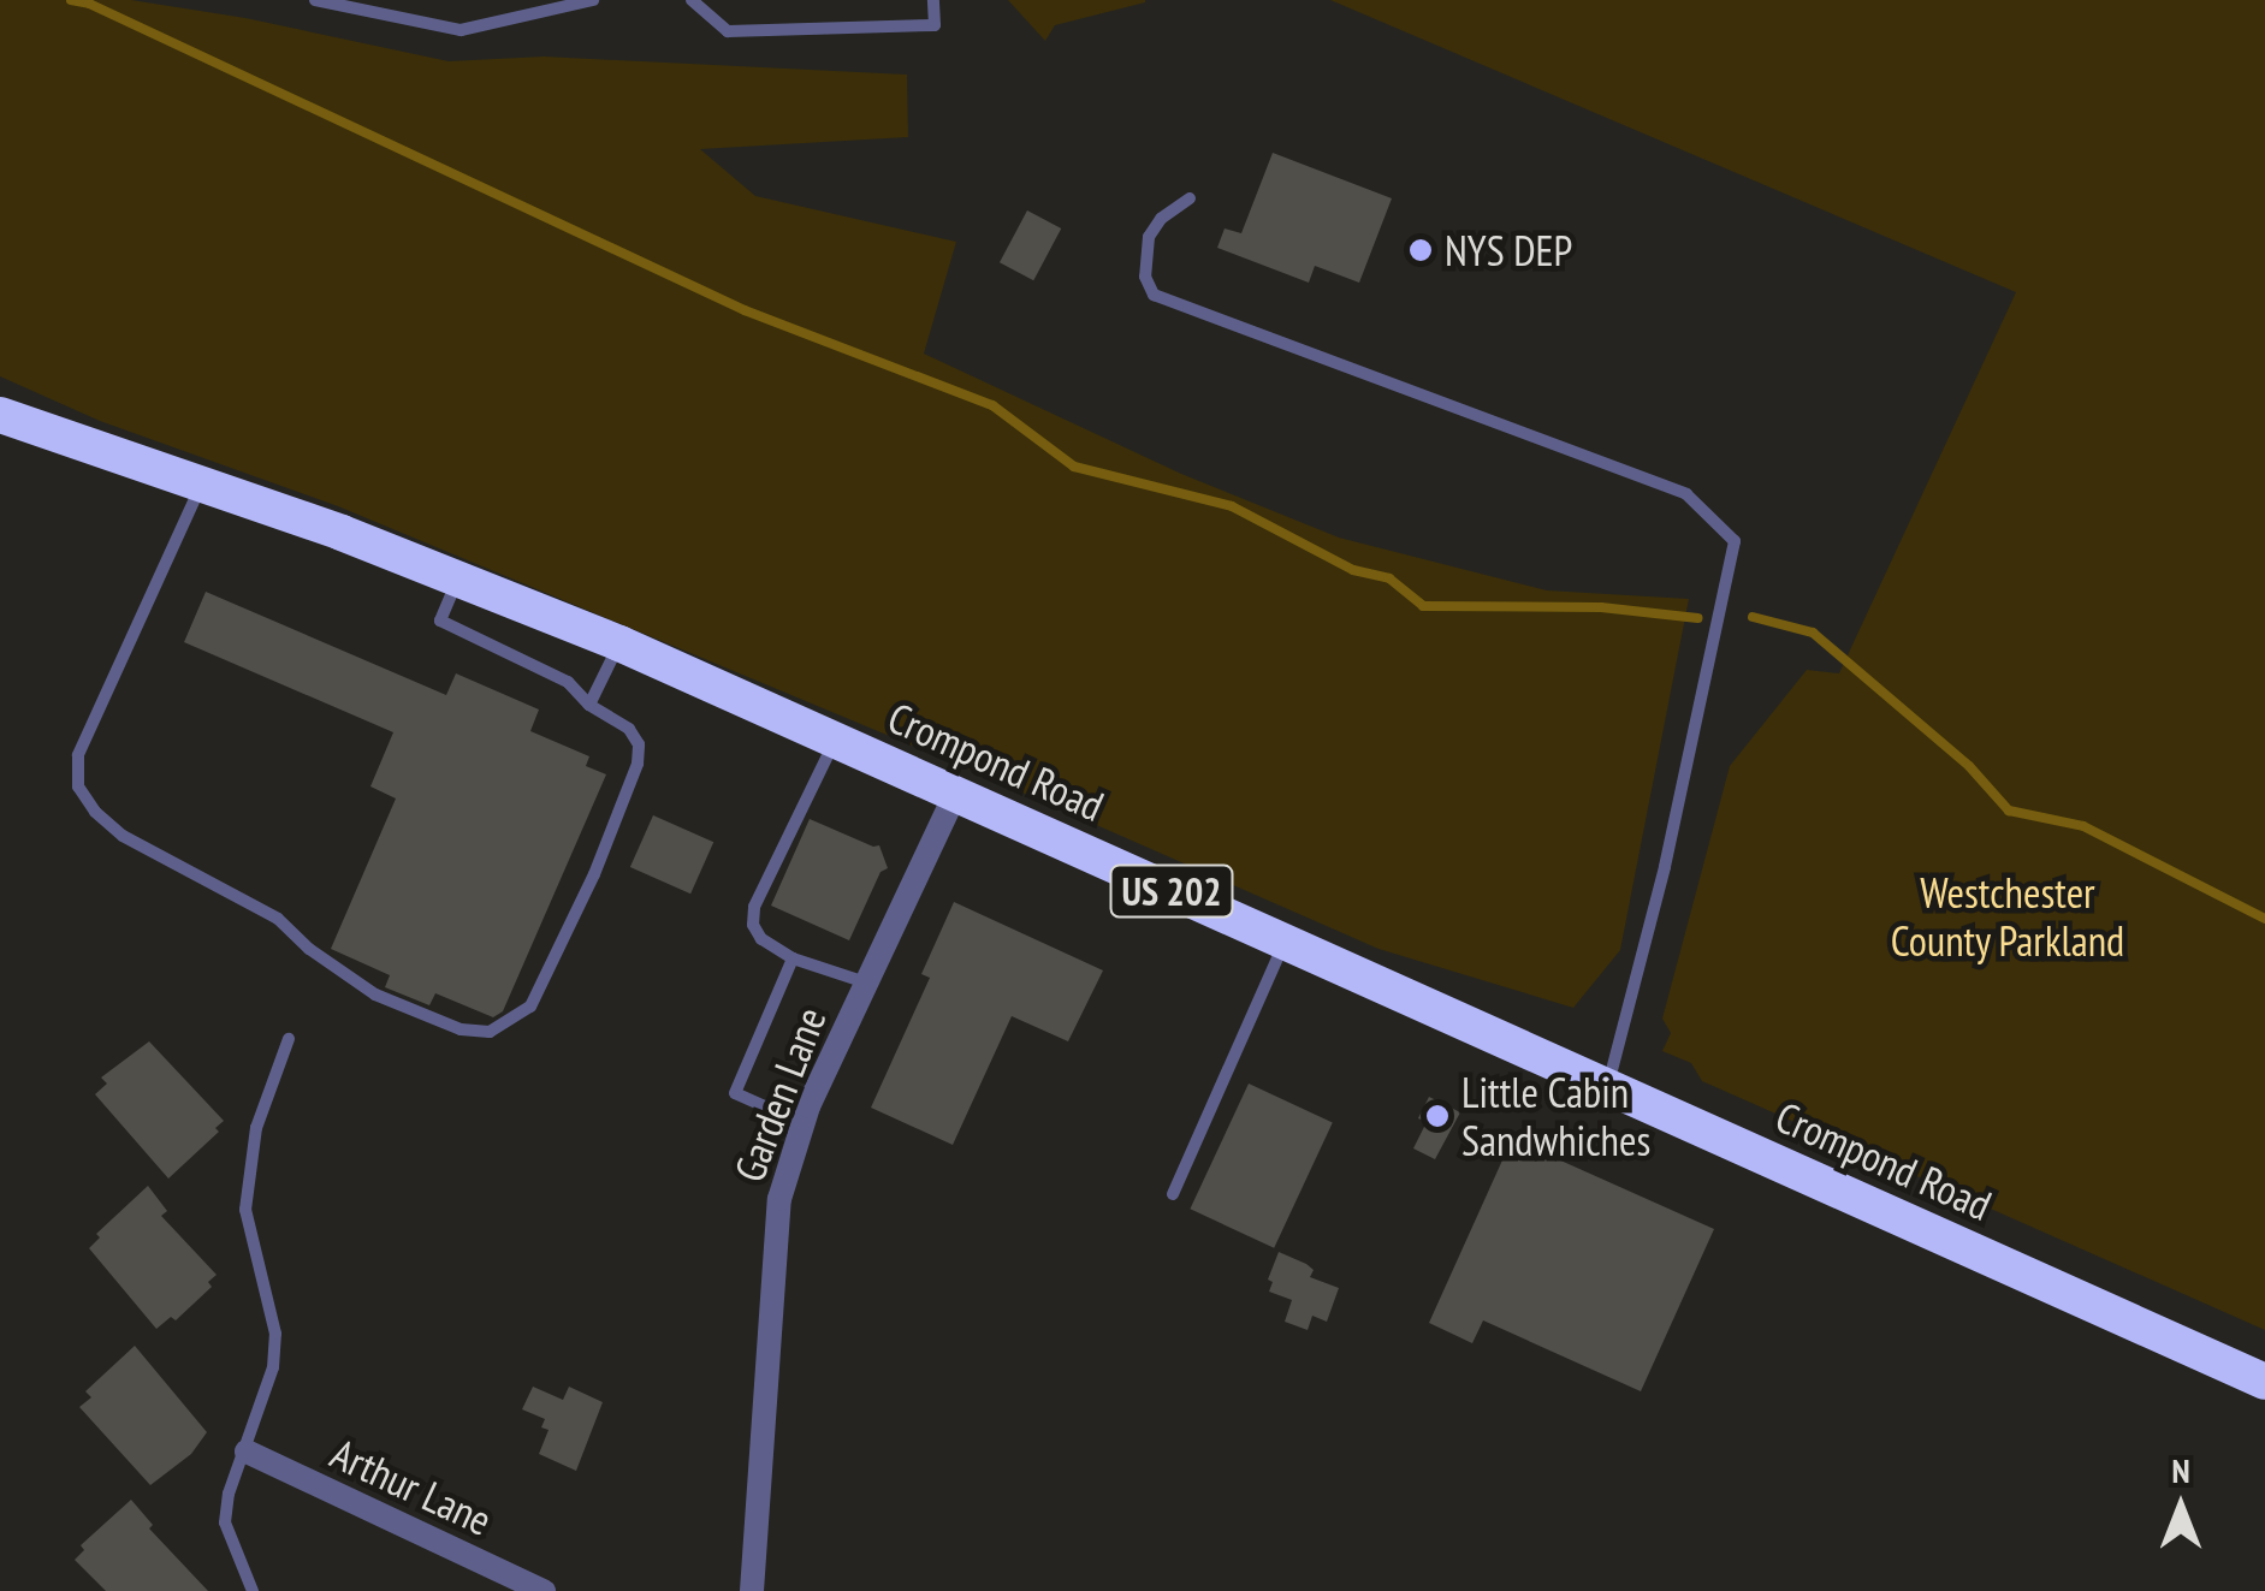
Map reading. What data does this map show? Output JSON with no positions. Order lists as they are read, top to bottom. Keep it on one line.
{"streets":{"highway":["Crompond Road","US 202"],"street":["Garden Lane","Arthur Lane"]},"crossings":[["Crompond Road","Garden Lane"]],"parks":["Westchester County Parkland"],"places":["NYS DEP","Little Cabin Sandwhiches"],"north":"top"}
